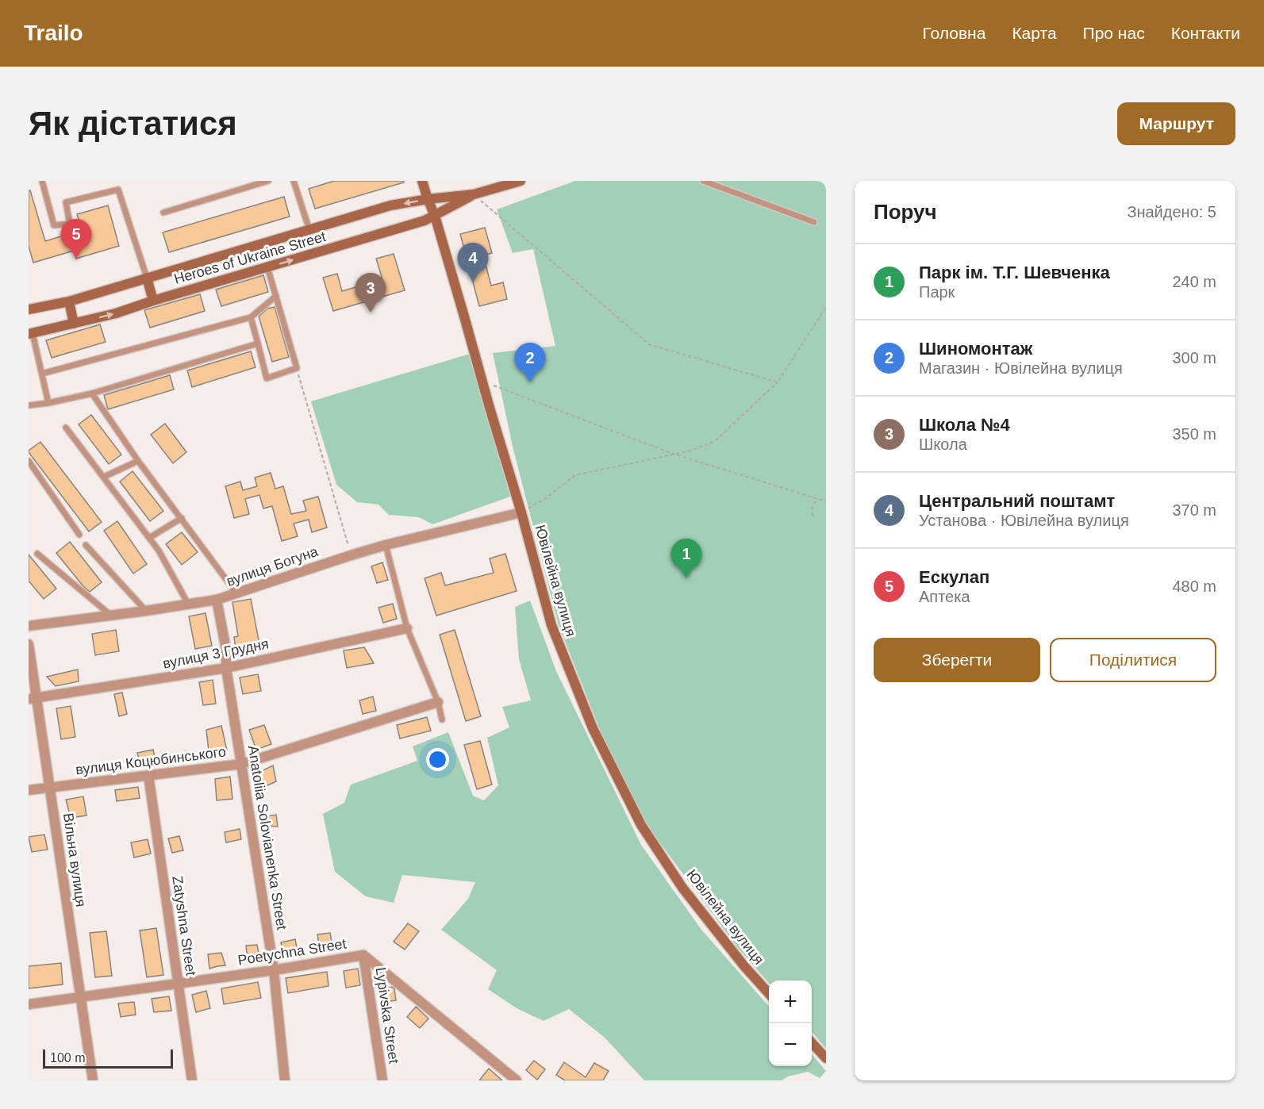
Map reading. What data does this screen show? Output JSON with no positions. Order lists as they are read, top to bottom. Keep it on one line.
{"streets":{"main road":["Heroes of Ukraine Street","Ювілейна вулиця"],"street":["вулиця Богуна","вулиця 3 Грудня","вулиця Коцюбинського","Anatoliia Solovianenka Street","Вільна вулиця","Zatyshna Street","Poetychna Street","Lypivska Street"]},"crossings":[["Heroes of Ukraine Street","Ювілейна вулиця"],["вулиця Богуна","Ювілейна вулиця"],["вулиця Богуна","Anatoliia Solovianenka Street"],["вулиця 3 Грудня","Anatoliia Solovianenka Street"],["вулиця 3 Грудня","Вільна вулиця"],["вулиця Коцюбинського","Anatoliia Solovianenka Street"],["вулиця Коцюбинського","Вільна вулиця"],["вулиця Коцюбинського","Zatyshna Street"],["Anatoliia Solovianenka Street","Poetychna Street"],["Вільна вулиця","Poetychna Street"],["Zatyshna Street","Poetychna Street"],["Poetychna Street","Lypivska Street"]],"scale_bar":"100 m","page":{"header":"Trailo","nav":["Головна","Карта","Про нас","Контакти"],"buttons":["Маршрут",["Зберегти","Поділитися"]],"title":"Як дістатися","heading":["Поруч","Знайдено: 5"],"pins":["5","4","3","2","1"],"list":[{"mark":"1","name":"Парк ім. Т.Г. Шевченка","note":"Парк","value":"240 m"},{"mark":"2","name":"Шиномонтаж","note":"Магазин · Ювілейна вулиця","value":"300 m"},{"mark":"3","name":"Школа №4","note":"Школа","value":"350 m"},{"mark":"4","name":"Центральний поштамт","note":"Установа · Ювілейна вулиця","value":"370 m"},{"mark":"5","name":"Ескулап","note":"Аптека","value":"480 m"}],"map_buttons":["+","−"],"scale":"100 m"}}
